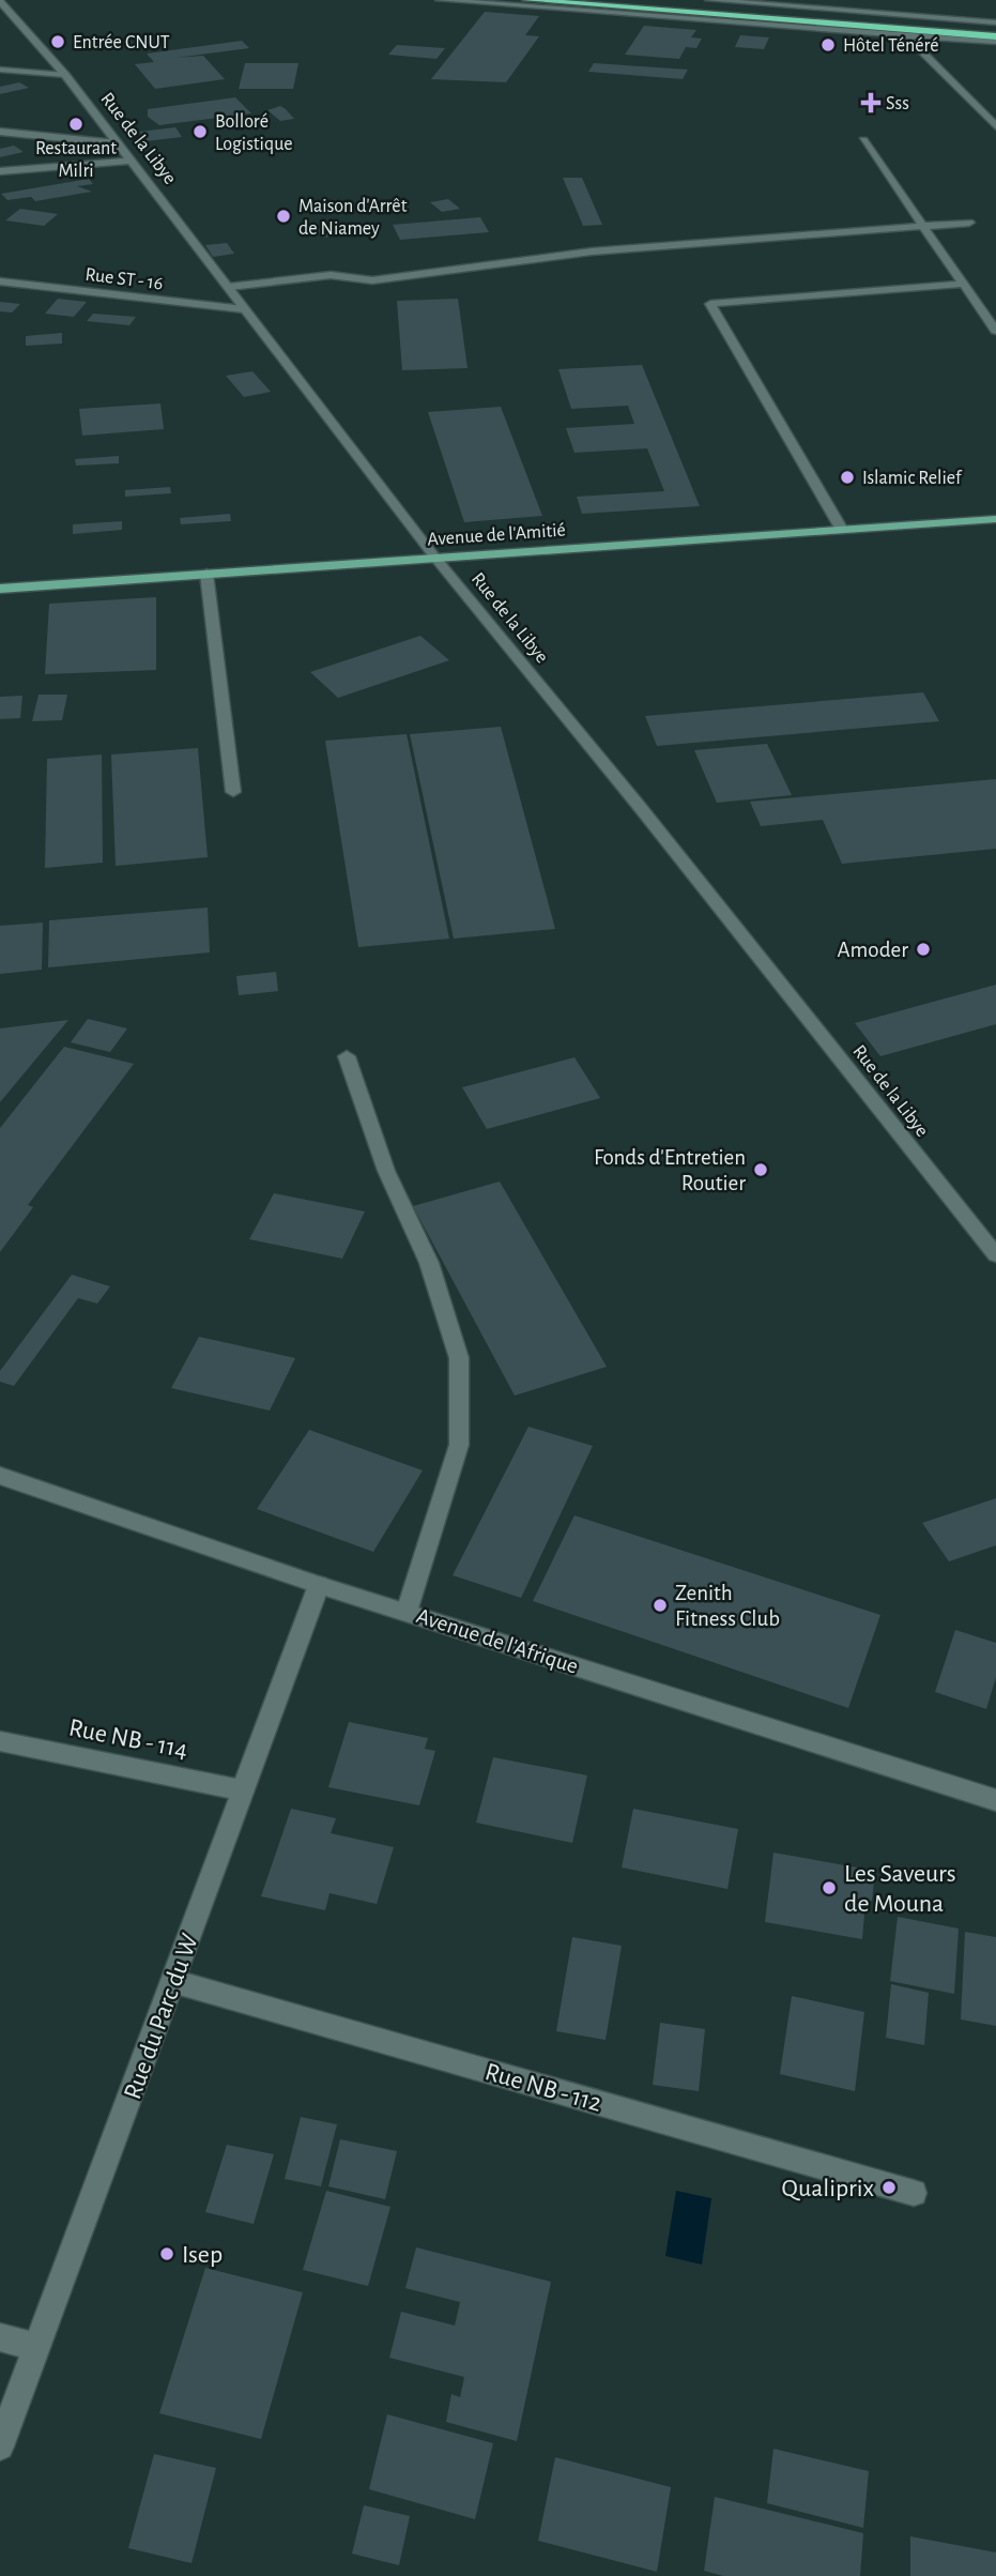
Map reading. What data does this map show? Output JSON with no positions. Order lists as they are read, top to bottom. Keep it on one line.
{"streets":{"main road":["Avenue de l'Amitié"],"street":["Rue de la Libye","Rue ST - 16","Avenue de l'Afrique","Rue NB - 114","Rue du Parc du W","Rue NB - 112"]},"crossings":[["Rue de la Libye","Rue ST - 16"],["Rue de la Libye","Avenue de l'Amitié"],["Avenue de l'Afrique","Rue du Parc du W"],["Rue NB - 114","Rue du Parc du W"],["Rue du Parc du W","Rue NB - 112"]],"places":{"other":["Entrée CNUT","Hôtel Ténéré","Restaurant Milri","Bolloré Logistique","Maison d'Arrêt de Niamey","Islamic Relief","Amoder","Fonds d'Entretien Routier","Zenith Fitness Club","Les Saveurs de Mouna","Qualiprix","Isep"],"health":["Sss"]}}
